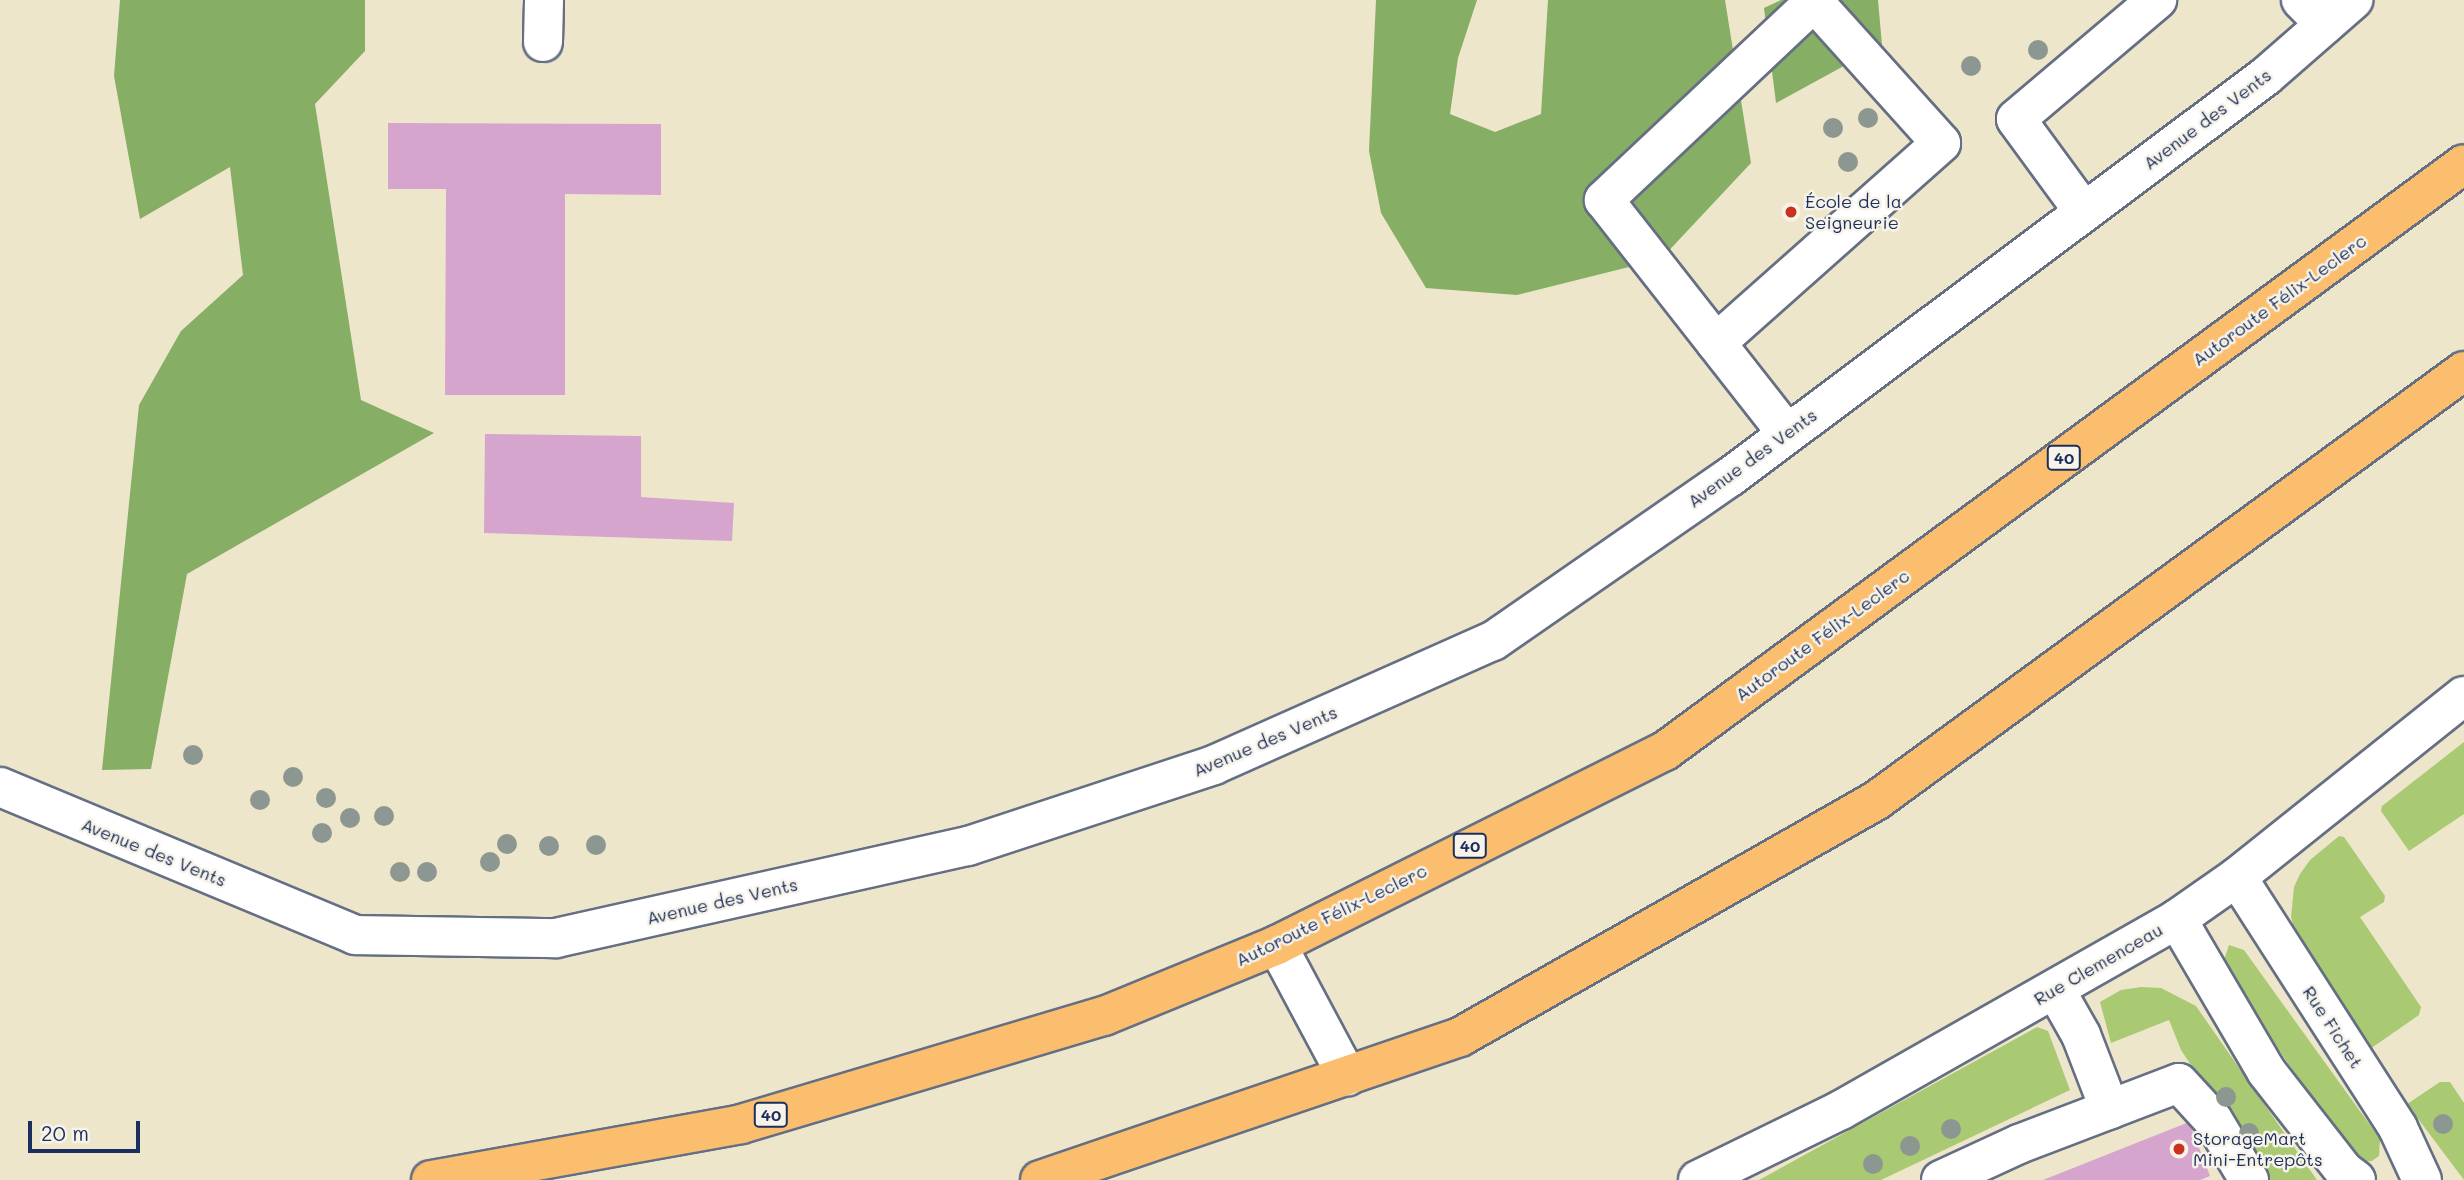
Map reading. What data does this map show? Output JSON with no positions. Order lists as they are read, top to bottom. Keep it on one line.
{"streets":{"highway":["Autoroute Félix-Leclerc","40"],"street":["Avenue des Vents","Rue Clemenceau","Rue Fichet"]},"crossings":[["Rue Clemenceau","Rue Fichet"]],"places":["École de la Seigneurie","StorageMart Mini-Entrepôts"],"scale_bar":"20 m"}
